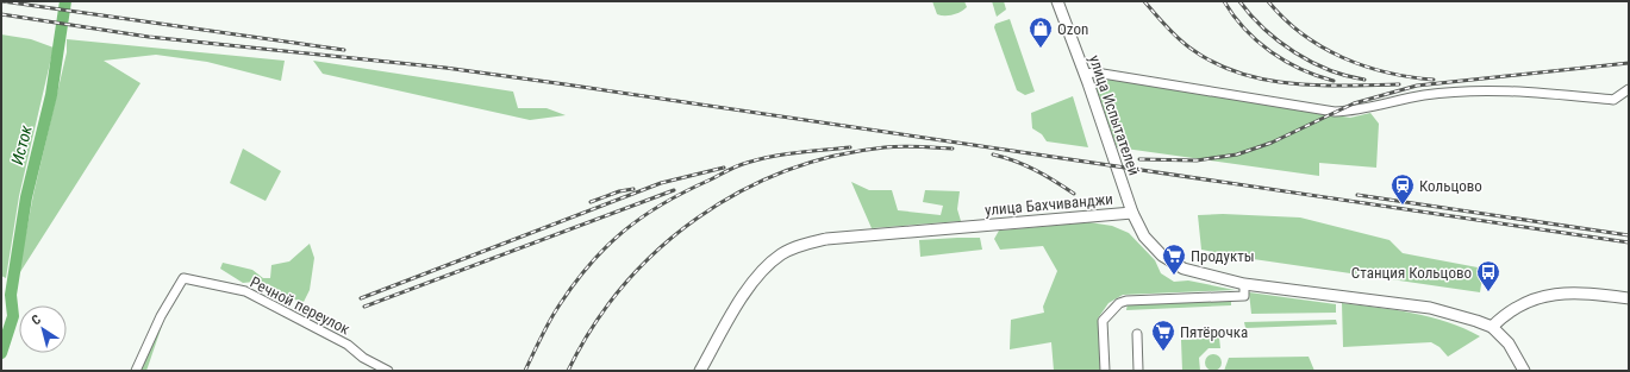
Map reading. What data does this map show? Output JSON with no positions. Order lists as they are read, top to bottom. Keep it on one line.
{"streets":{"main road":["улица Испытателей","улица Бахчиванджи"],"street":["Речной переулок"]},"crossings":[["улица Испытателей","улица Бахчиванджи"]],"water":["Исток"],"places":{"shop":["Ozon"],"station":["Кольцово"],"supermarket":["Продукты","Пятёрочка"],"bus stop":["Станция Кольцово"]},"north":"top left"}
